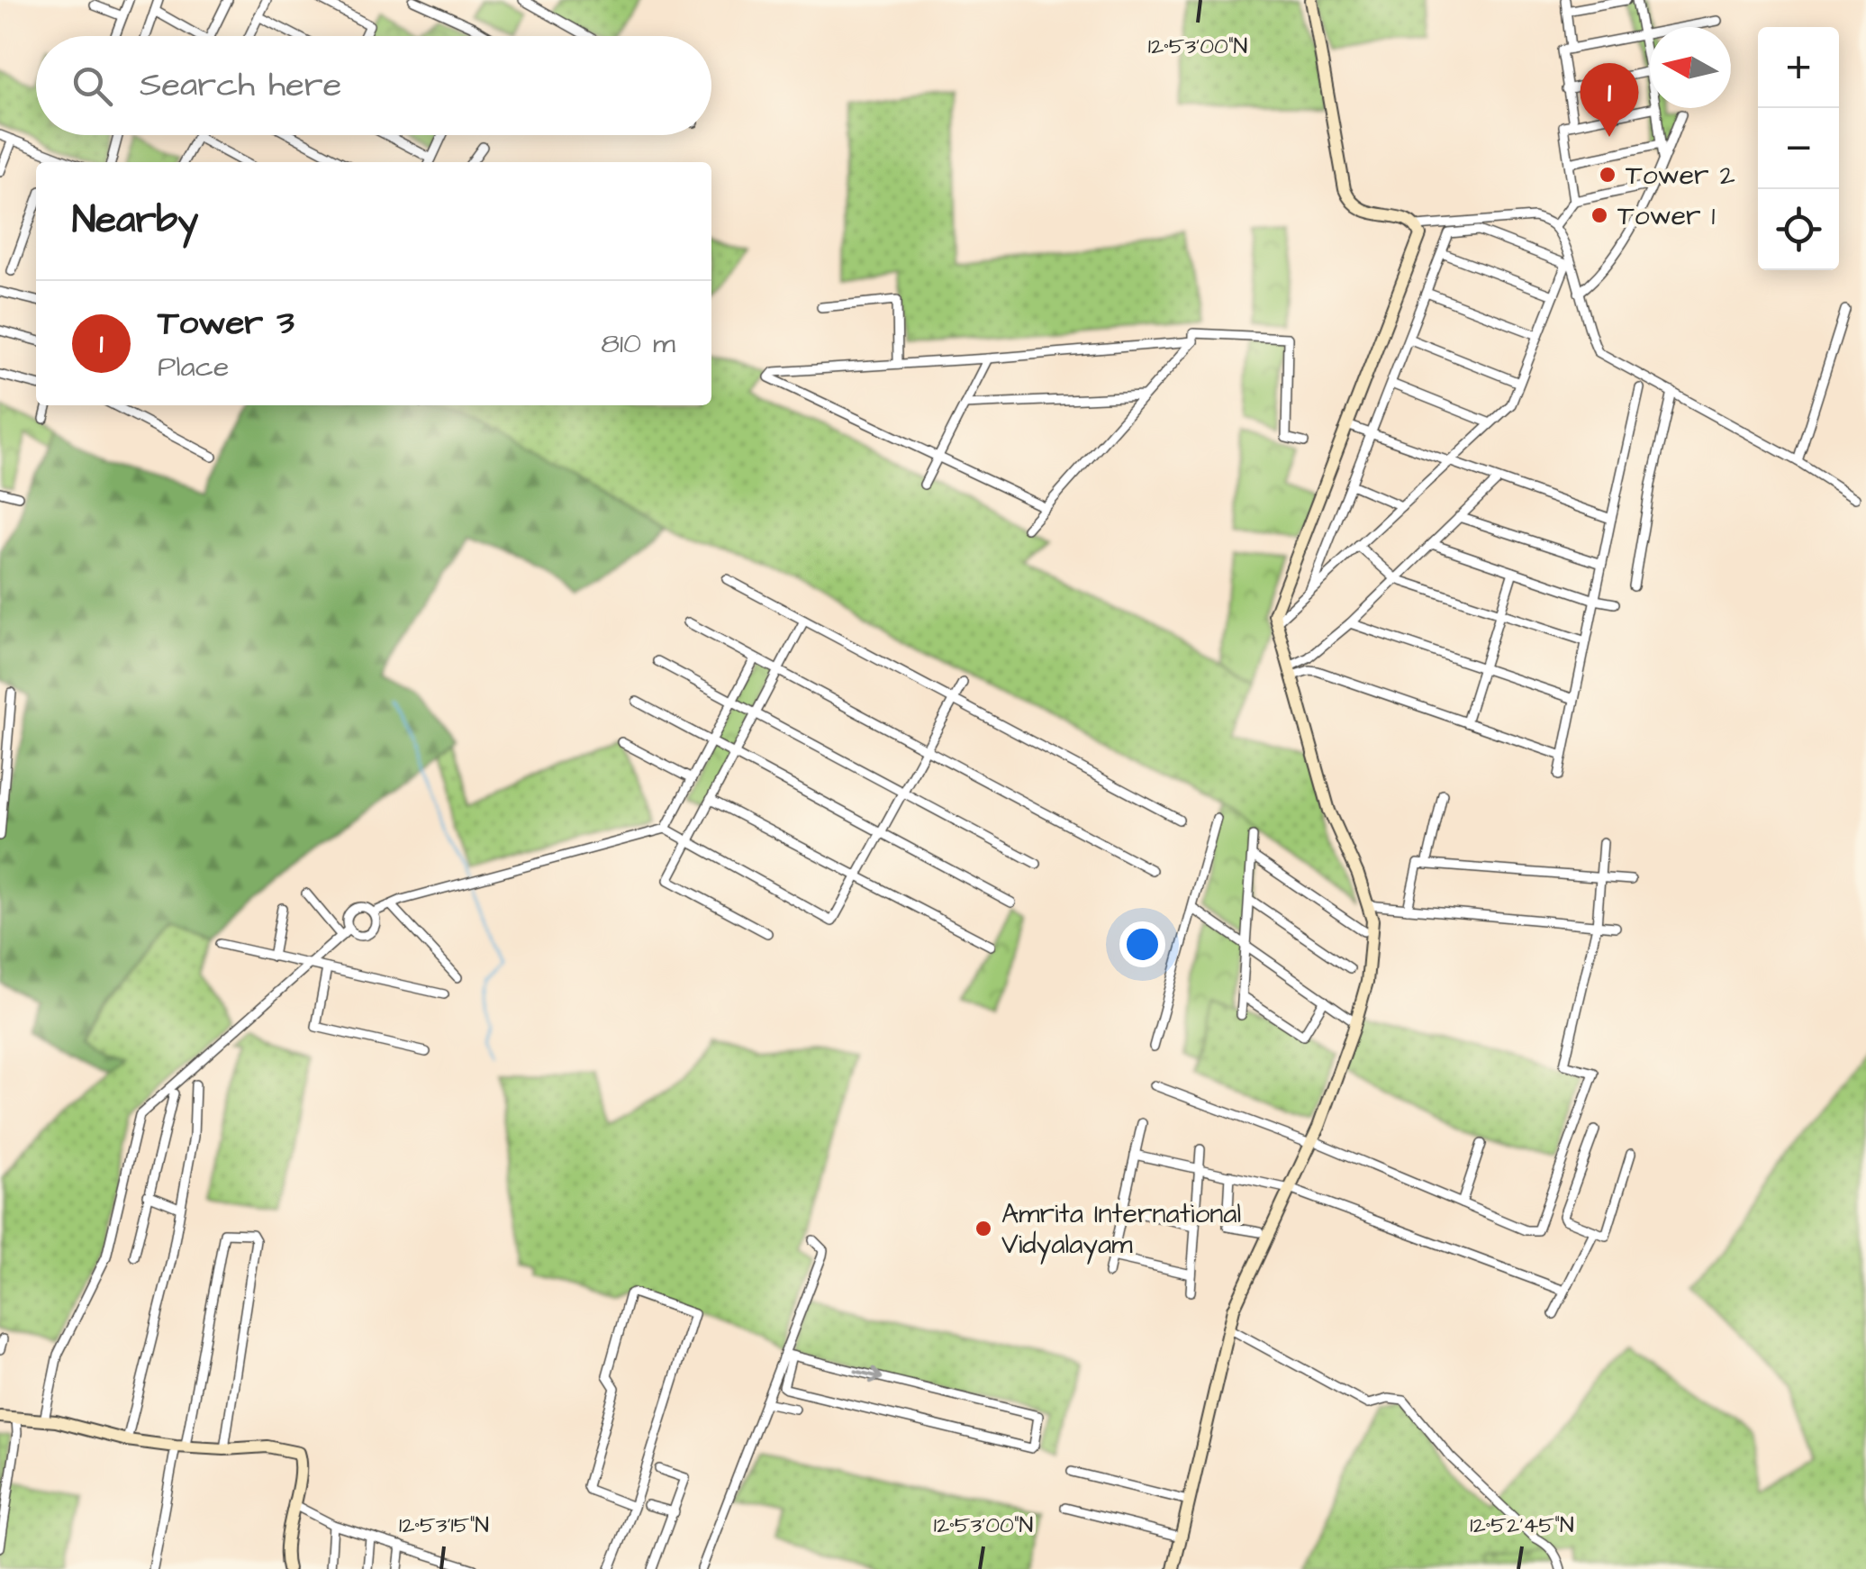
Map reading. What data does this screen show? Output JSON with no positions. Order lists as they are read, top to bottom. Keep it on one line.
{"places":["Tower 2","Tower 1","Amrita International Vidyalayam"],"north":"left","page":{"map_buttons":["+","−"],"search":"Search here","pins":"1","heading":"Nearby","list":[{"mark":"1","name":"Tower 3","note":"Place","value":"810 m"}]},"coordinates":["12°53'00\"N","12°53'15\"N","12°52'45\"N"]}
